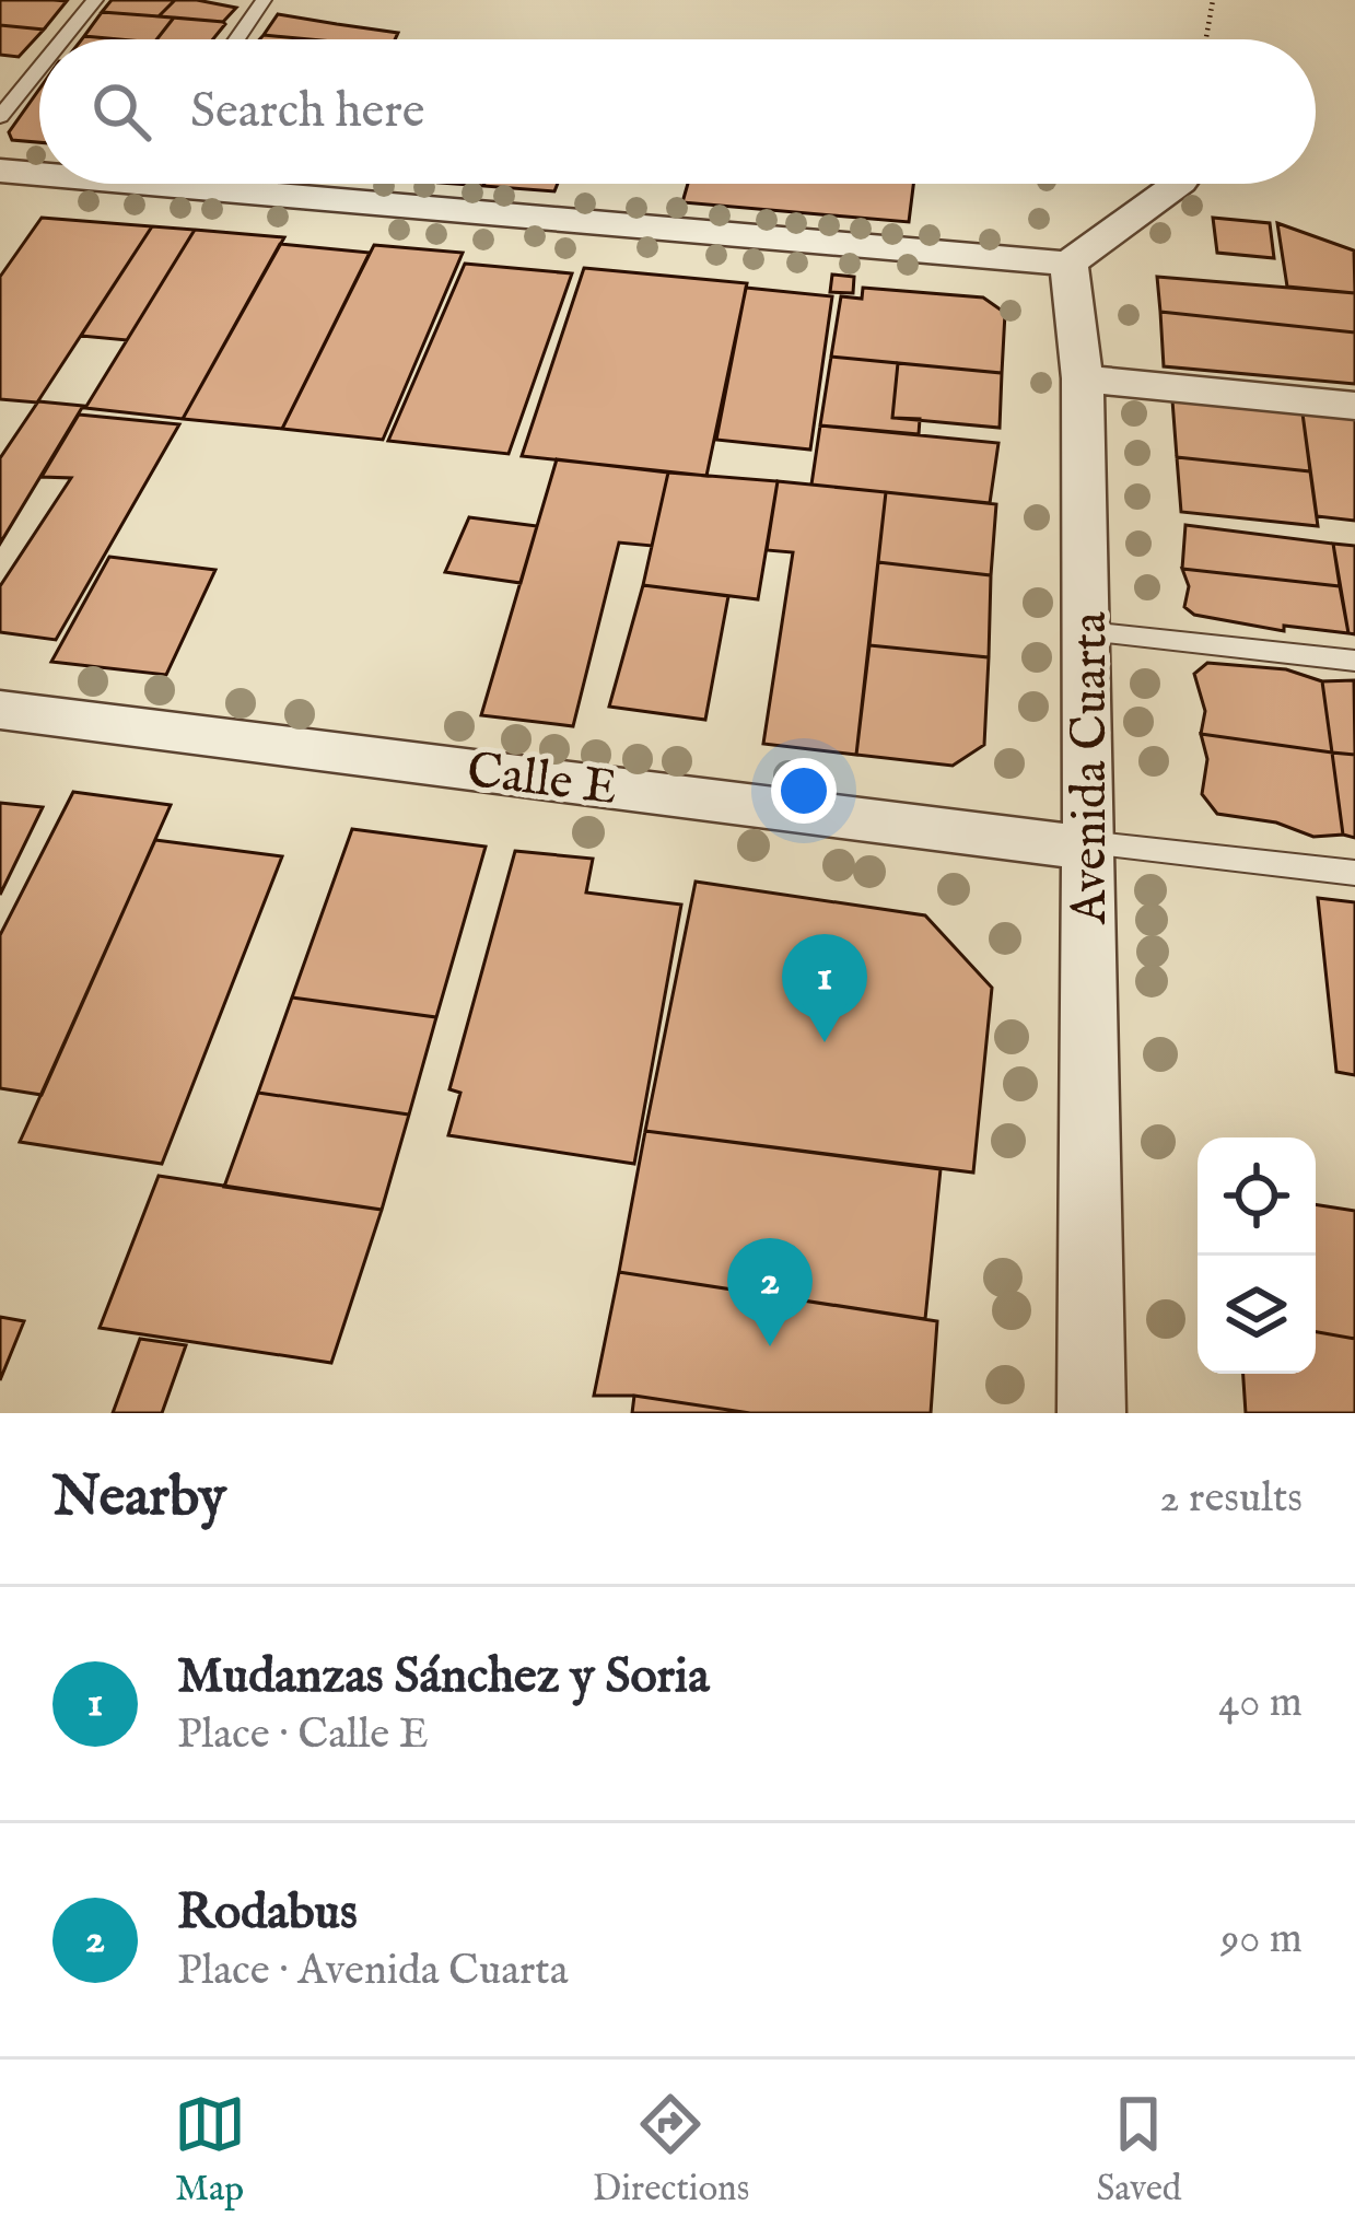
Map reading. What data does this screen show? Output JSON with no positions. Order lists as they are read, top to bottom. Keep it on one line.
{"streets":{"street":["Avenida Cuarta","Calle E"]},"crossings":[["Avenida Cuarta","Calle E"]],"page":{"search":"Search here","pins":["1","2"],"heading":["Nearby","2 results"],"list":[{"mark":"1","name":"Mudanzas Sánchez y Soria","note":"Place · Calle E","value":"40 m"},{"mark":"2","name":"Rodabus","note":"Place · Avenida Cuarta","value":"90 m"}],"nav":["Map","Directions","Saved"]}}
